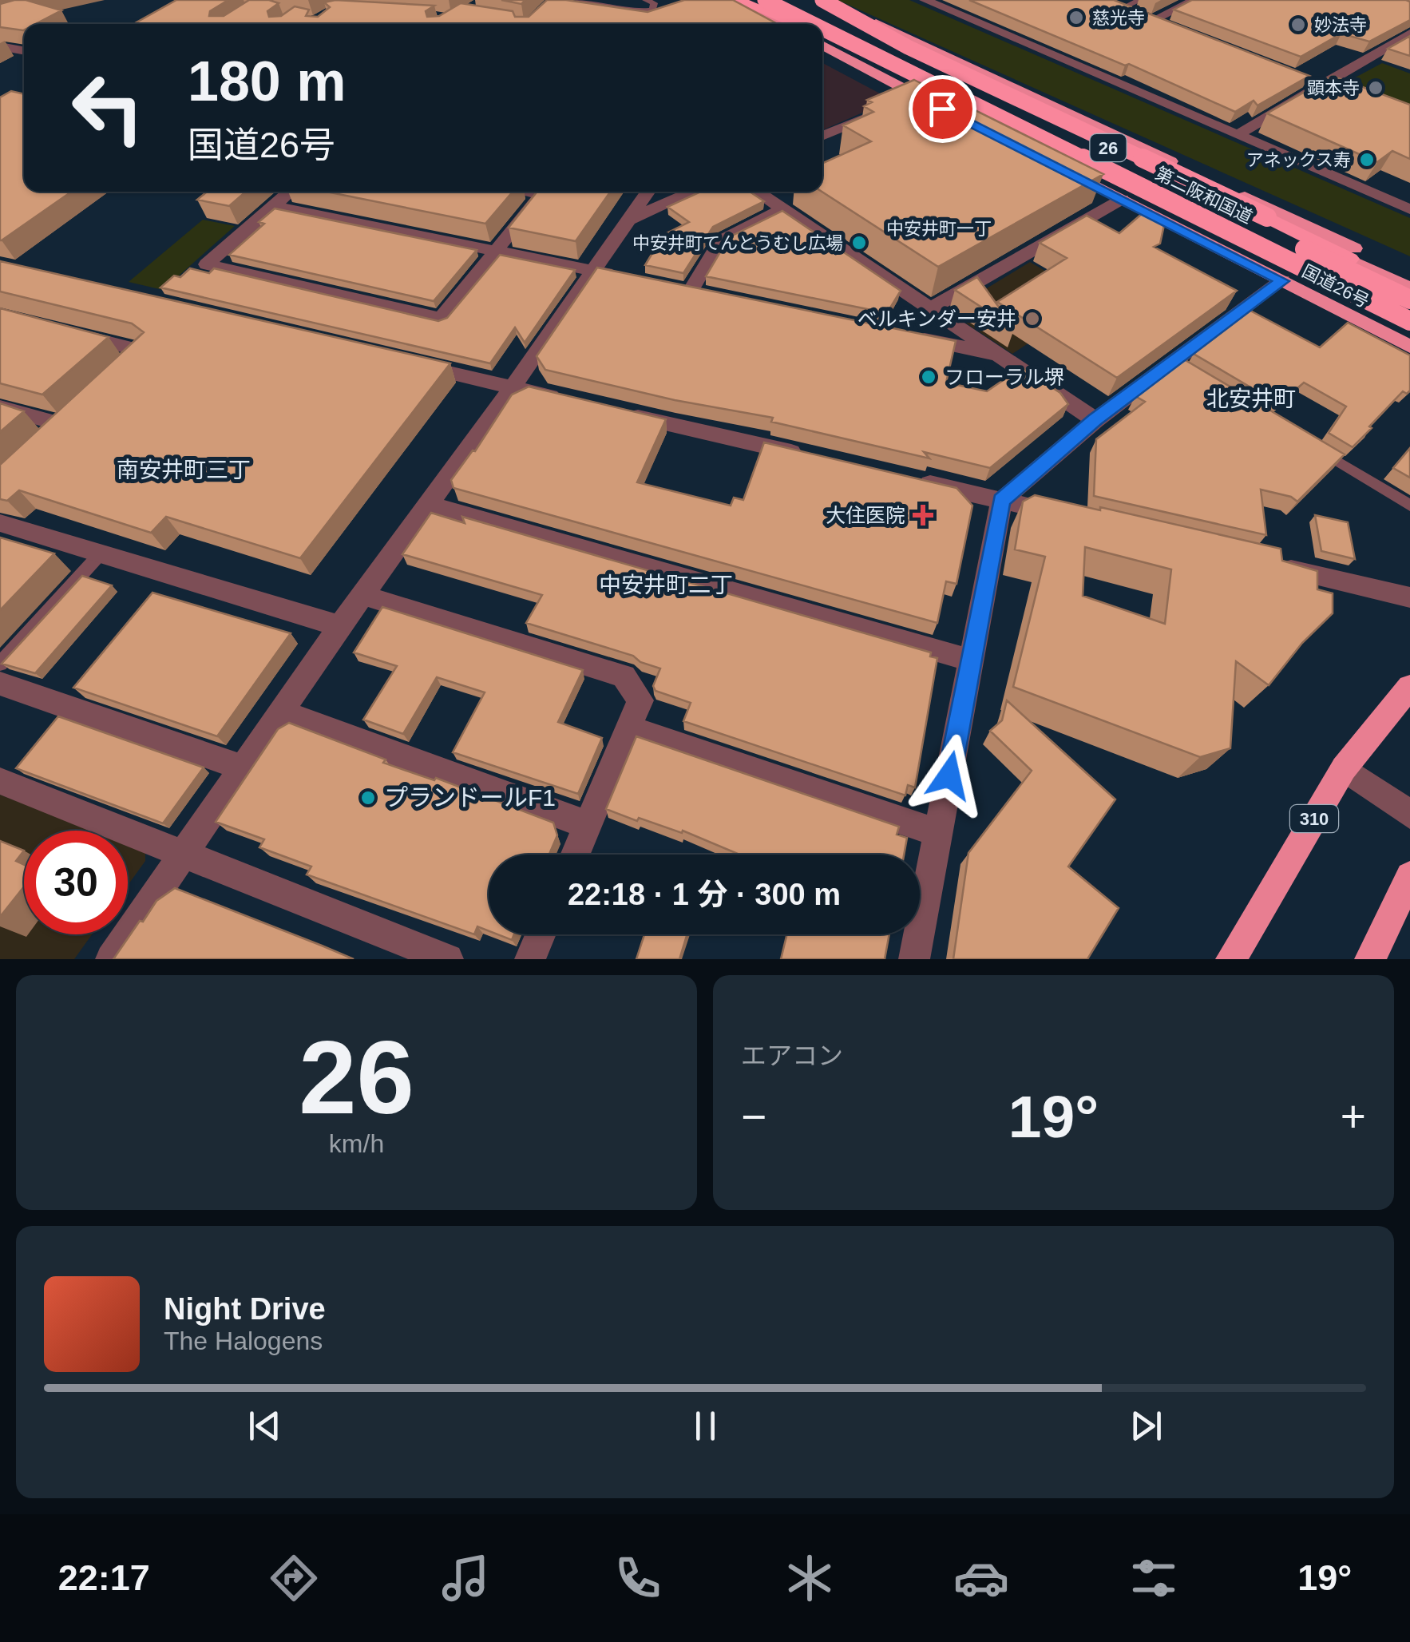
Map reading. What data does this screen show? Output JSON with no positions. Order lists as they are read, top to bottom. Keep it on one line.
{"streets":{"highway":["26","第二阪和国道","国道26号","310"]},"crossings":[["26","国道26号"]],"districts":["中安井町一丁","北安井町","南安井町三丁","中安井町二丁"],"places":{"other":["慈光寺","妙法寺","顕本寺","アネックス寿","中安井町てんとうむし広場","ベルキンダー安井","フローラル堺","プランドールF1"],"health":["大住医院"]},"page":{"turn":["180 m","国道26号"],"limit":"30","trip":"22:18 · 1 分 · 300 m","tile":[["26","km/h"],"エアコン"],"heat":["−","19°","+"],"song":["Night Drive","The Halogens"],"tabs":["22:17","19°"]}}
